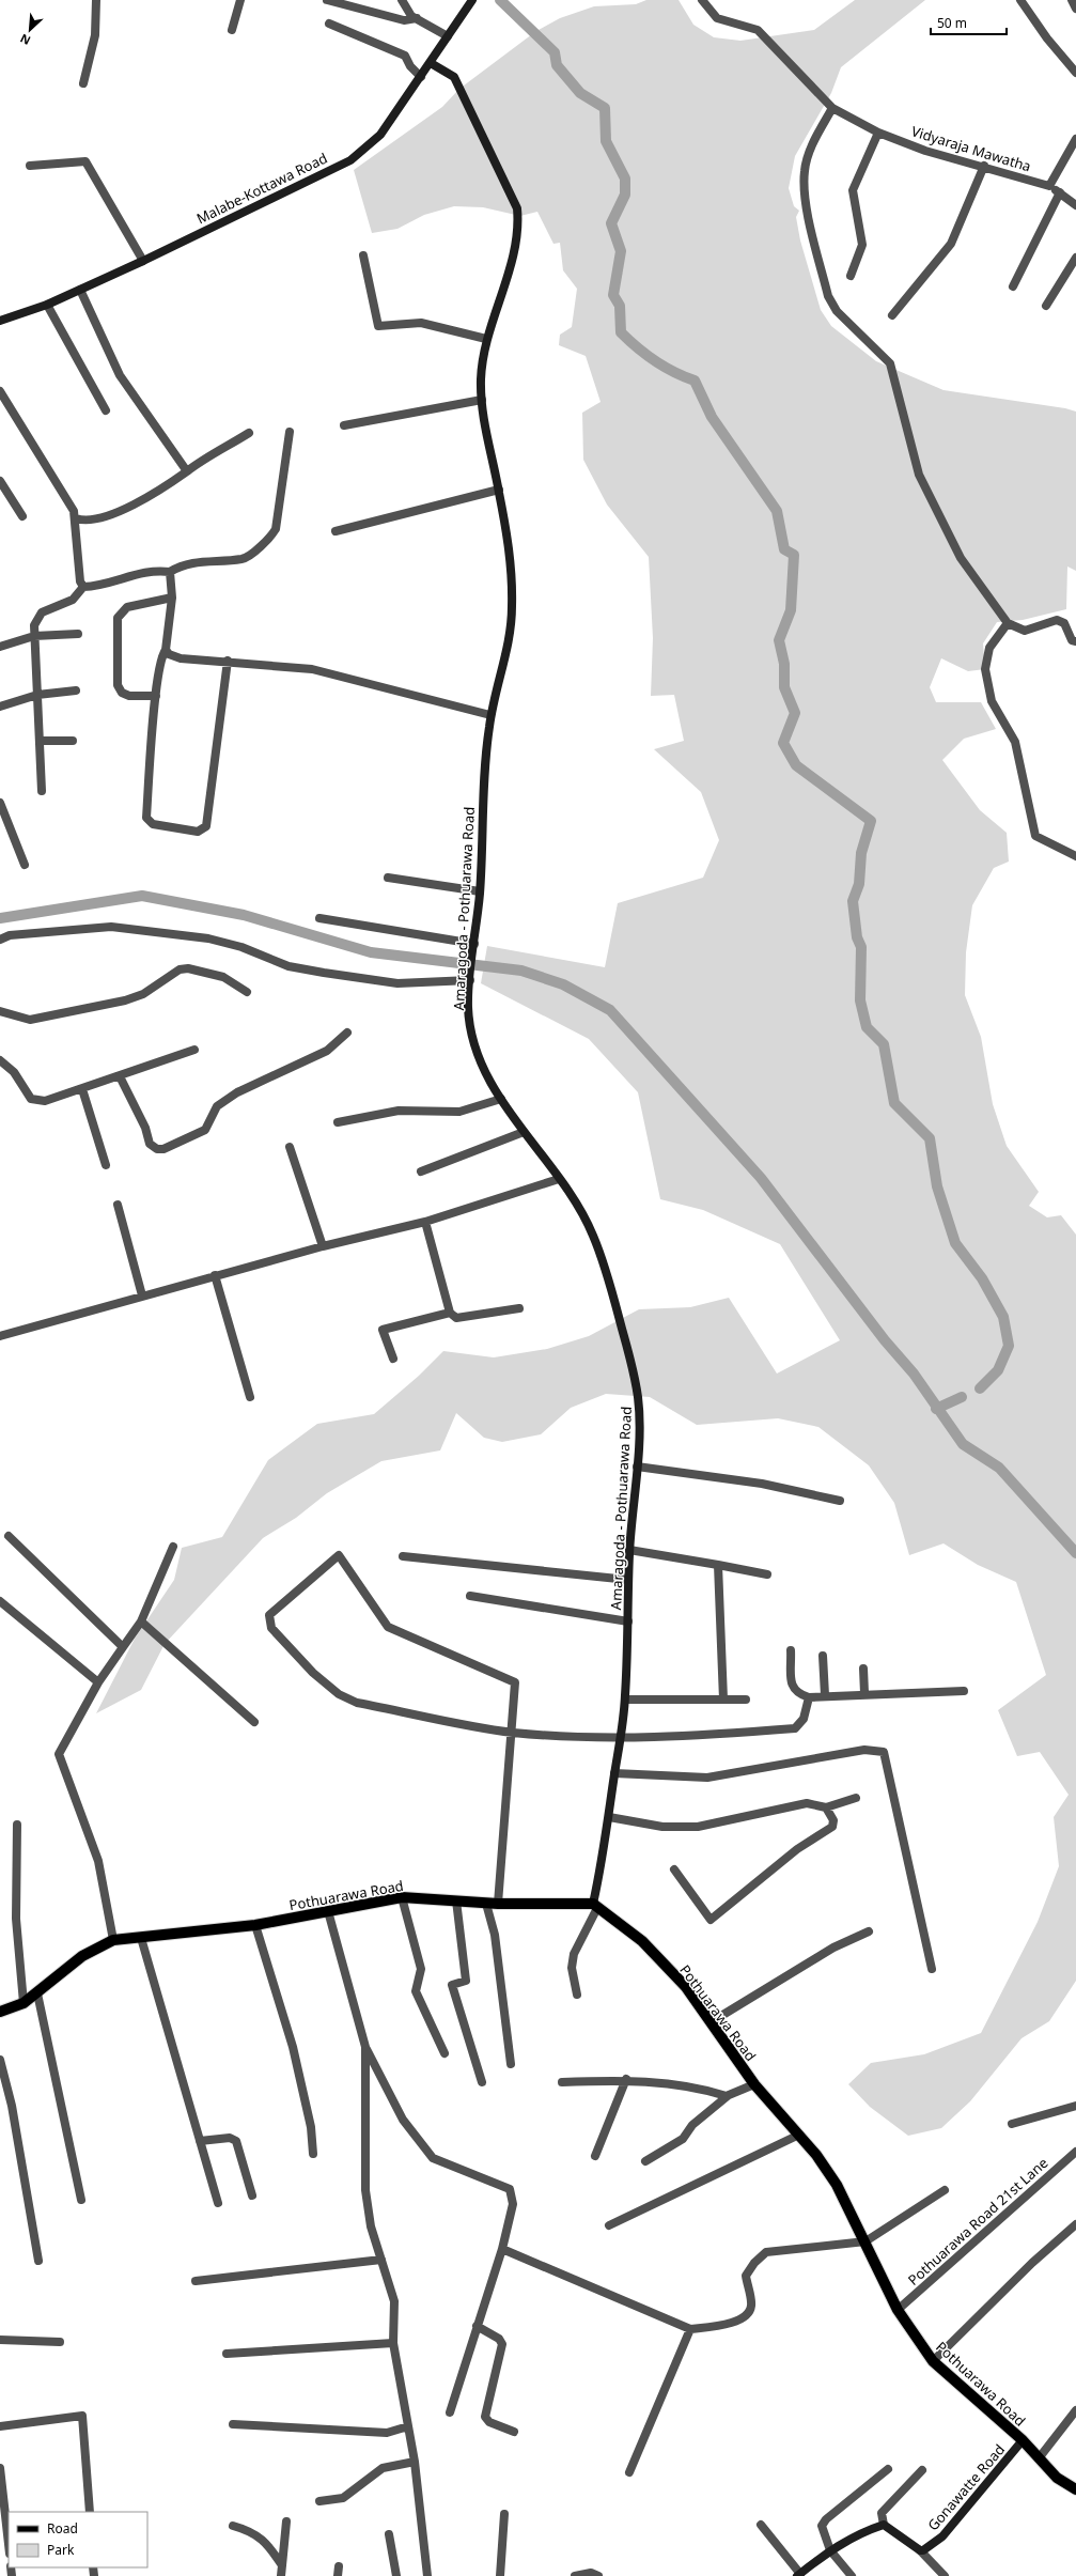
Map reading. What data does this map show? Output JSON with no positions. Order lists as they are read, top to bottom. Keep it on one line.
{"streets":{"main road":["Pothuarawa Road"],"street":["Vidyaraja Mawatha","Malabe-Kottawa Road","Amaragoda - Pothuarawa Road","Pothuarawa Road 21st Lane","Gonawatte Road"]},"crossings":[["Malabe-Kottawa Road","Amaragoda - Pothuarawa Road"],["Amaragoda - Pothuarawa Road","Pothuarawa Road"],["Pothuarawa Road","Pothuarawa Road 21st Lane"],["Pothuarawa Road","Gonawatte Road"]],"legend":["Road","Park"],"scale_bar":"50 m","north":"bottom left"}
